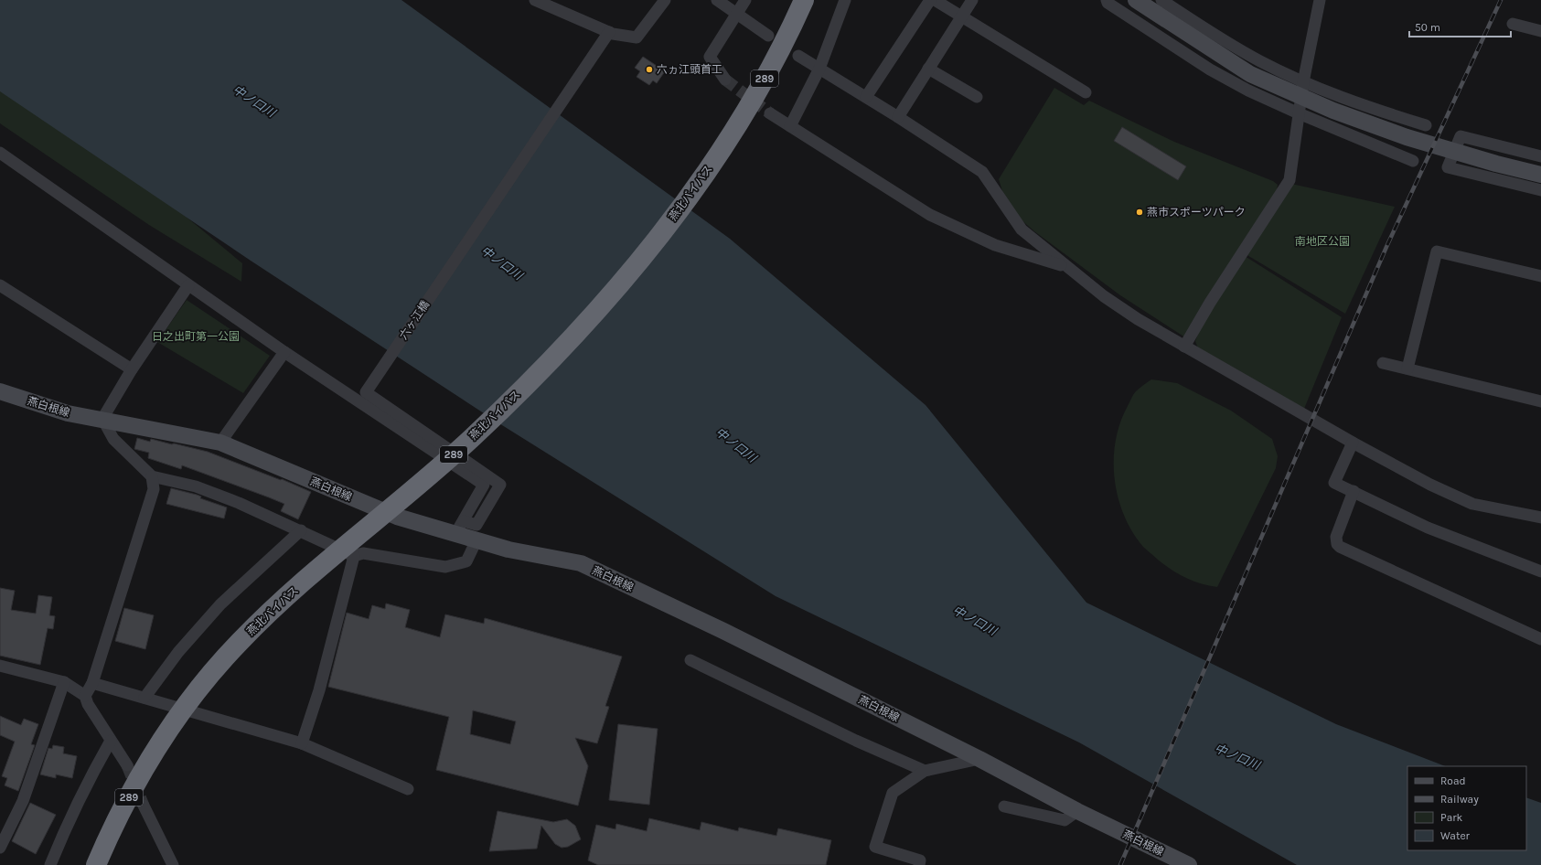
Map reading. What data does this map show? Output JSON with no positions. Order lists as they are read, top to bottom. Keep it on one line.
{"streets":{"highway":["289","燕北バイパス"],"main road":["燕白根線"],"street":["六ヶ江橋"]},"crossings":[["六ヶ江橋","燕白根線"]],"water":["中ノ口川"],"parks":["南地区公園","日之出町第一公園"],"places":["六ヵ江頭首工","燕市スポーツパーク"],"legend":["Road","Railway","Park","Water"],"scale_bar":"50 m"}
